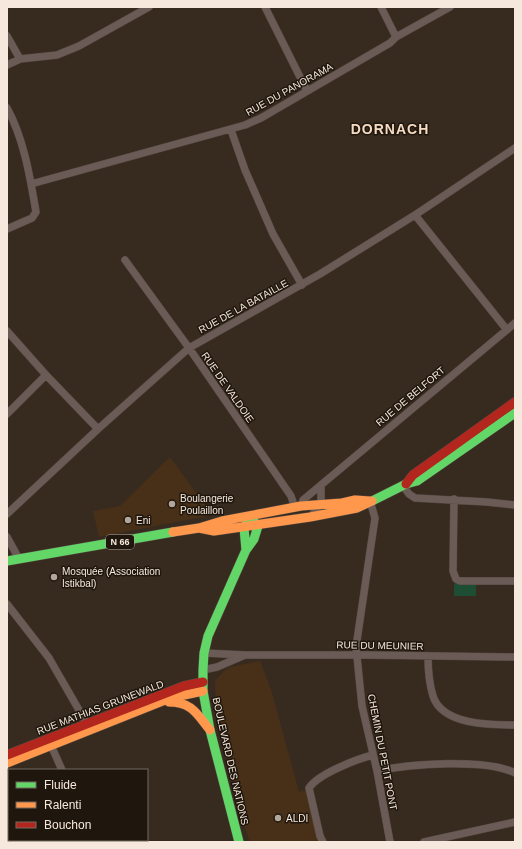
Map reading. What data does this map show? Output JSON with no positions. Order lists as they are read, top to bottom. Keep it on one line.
{"streets":{"main road":["N 66","RUE MATHIAS GRUNEWALD","BOULEVARD DES NATIONS"],"street":["RUE DU PANORAMA","RUE DE LA BATAILLE","RUE DE VALDOIE","RUE DE BELFORT","RUE DU MEUNIER","CHEMIN DU PETIT PONT"]},"crossings":[["RUE DE LA BATAILLE","RUE DE VALDOIE"],["RUE DE VALDOIE","RUE DE BELFORT"],["RUE DE VALDOIE","N 66"],["RUE DE BELFORT","N 66"],["N 66","BOULEVARD DES NATIONS"],["RUE DU MEUNIER","CHEMIN DU PETIT PONT"],["RUE DU MEUNIER","BOULEVARD DES NATIONS"],["RUE MATHIAS GRUNEWALD","BOULEVARD DES NATIONS"]],"districts":["DORNACH"],"places":["Boulangerie Poulaillon","Eni","Mosquée (Association Istikbal)","ALDI"],"legend":["Fluide","Ralenti","Bouchon"]}
